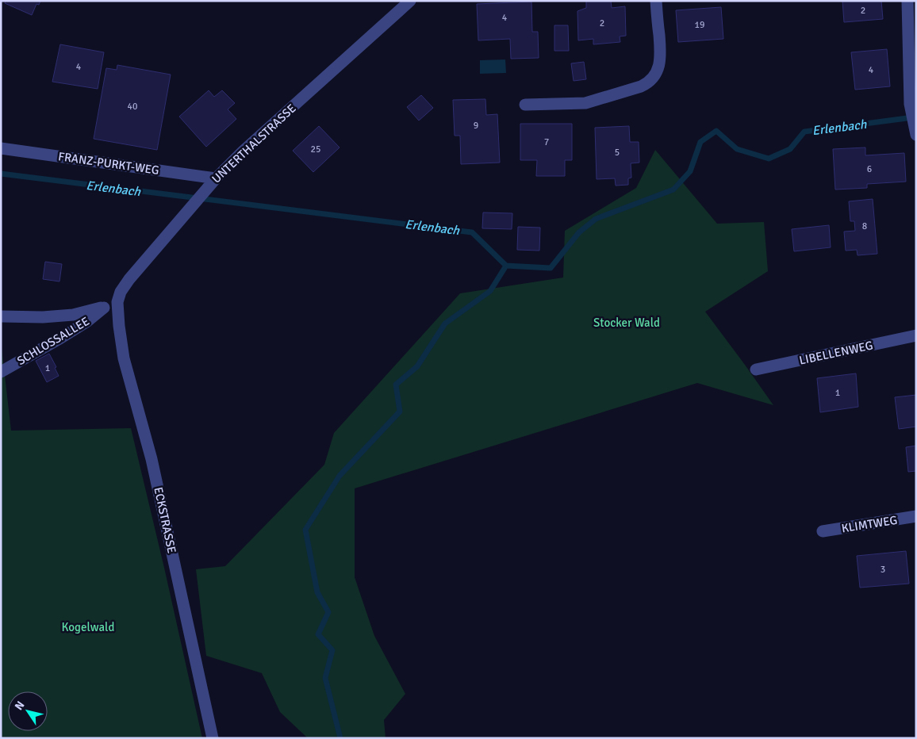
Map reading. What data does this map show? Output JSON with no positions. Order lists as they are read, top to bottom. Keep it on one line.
{"streets":{"street":["UNTERTHALSTRASSE","FRANZ-PURKT-WEG","SCHLOSSALLEE","LIBELLENWEG","ECKSTRASSE","KLIMTWEG"]},"crossings":[["UNTERTHALSTRASSE","FRANZ-PURKT-WEG"],["UNTERTHALSTRASSE","ECKSTRASSE"]],"water":["Erlenbach"],"parks":["Stocker Wald","Kogelwald"],"house_numbers":["2","4","2","19","4","4","40","9","7","25","5","6","8","1","1","3"],"north":"top left"}
